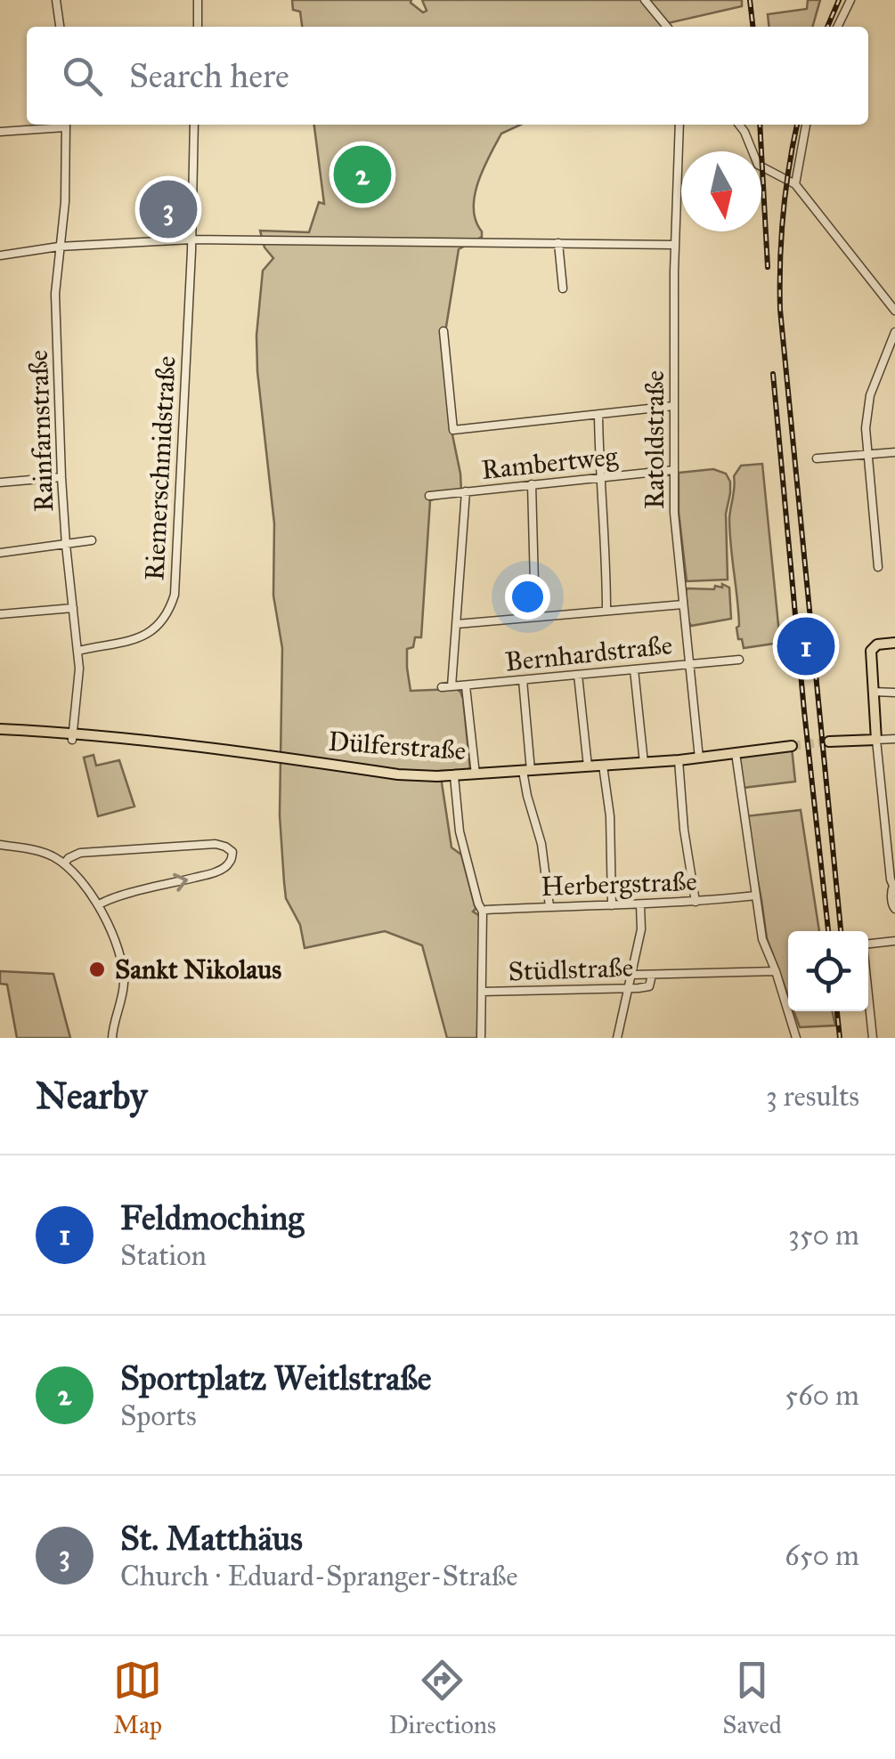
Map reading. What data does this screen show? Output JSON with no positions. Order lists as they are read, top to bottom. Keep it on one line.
{"streets":{"main road":["Dülferstraße"],"street":["Rainfarnstraße","Ratoldstraße","Rambertweg","Riemerschmidstraße","Bernhardstraße","Herbergstraße","Stüdlstraße"]},"crossings":[["Rainfarnstraße","Riemerschmidstraße"],["Rainfarnstraße","Dülferstraße"],["Ratoldstraße","Rambertweg"],["Ratoldstraße","Bernhardstraße"],["Ratoldstraße","Dülferstraße"]],"places":["Sankt Nikolaus"],"north":"bottom","page":{"search":"Search here","pins":["2","3","1"],"heading":["Nearby","3 results"],"list":[{"mark":"1","name":"Feldmoching","note":"Station","value":"350 m"},{"mark":"2","name":"Sportplatz Weitlstraße","note":"Sports","value":"560 m"},{"mark":"3","name":"St. Matthäus","note":"Church · Eduard-Spranger-Straße","value":"650 m"}],"nav":["Map","Directions","Saved"]}}
